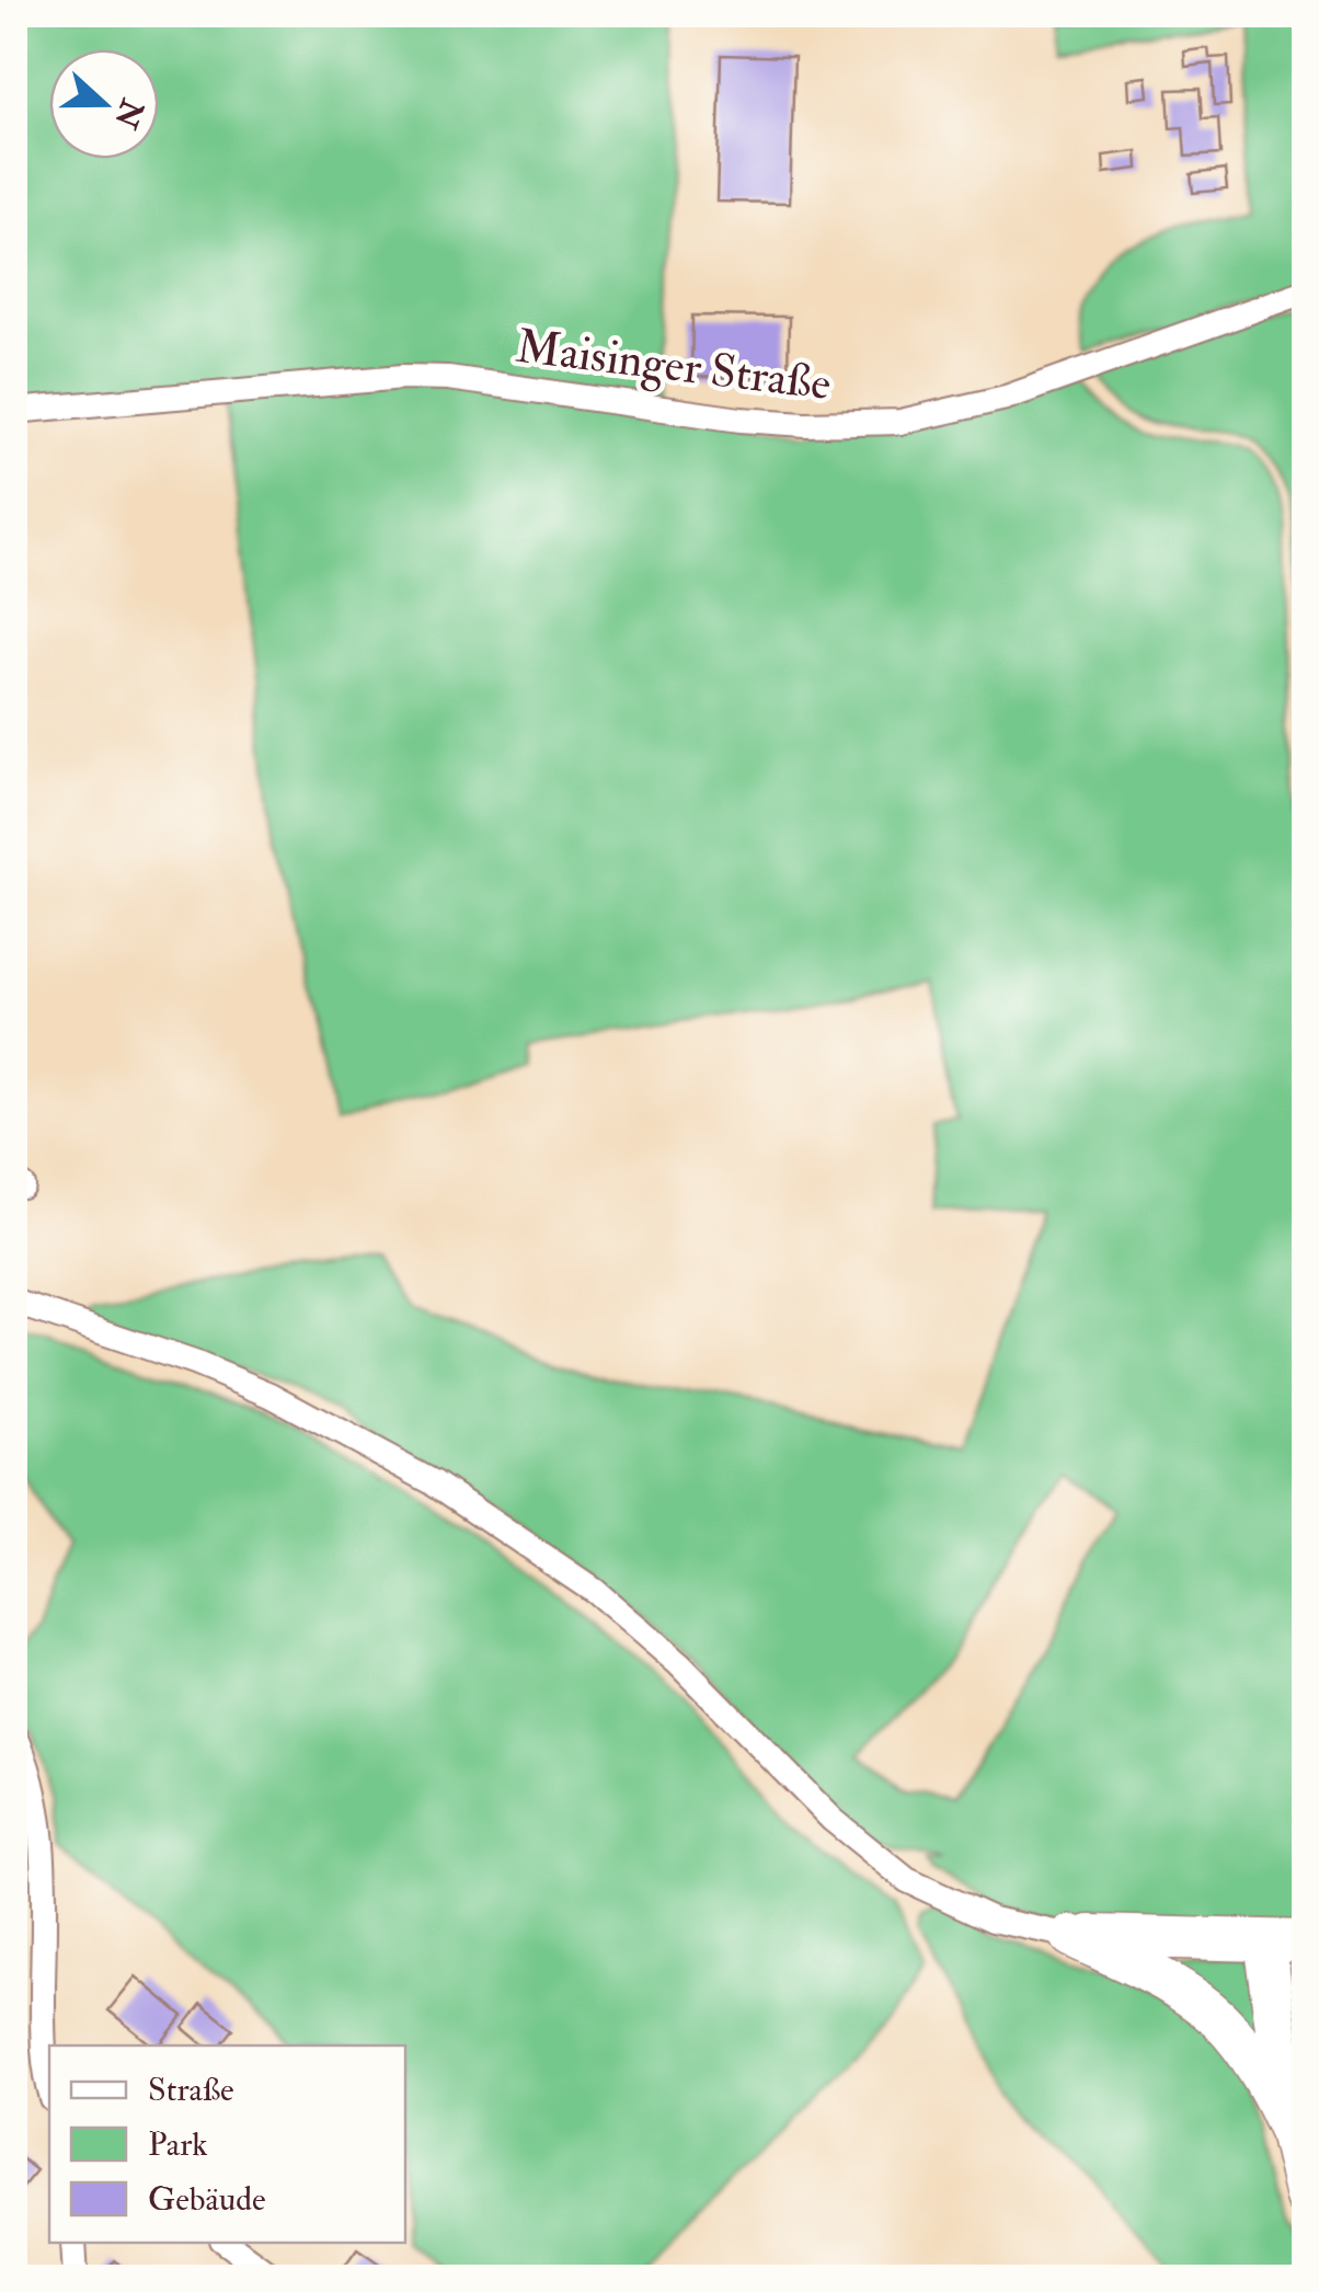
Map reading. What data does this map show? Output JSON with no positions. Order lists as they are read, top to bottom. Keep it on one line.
{"streets":{"street":["Maisinger Straße"]},"legend":["Straße","Park","Gebäude"],"north":"right"}
